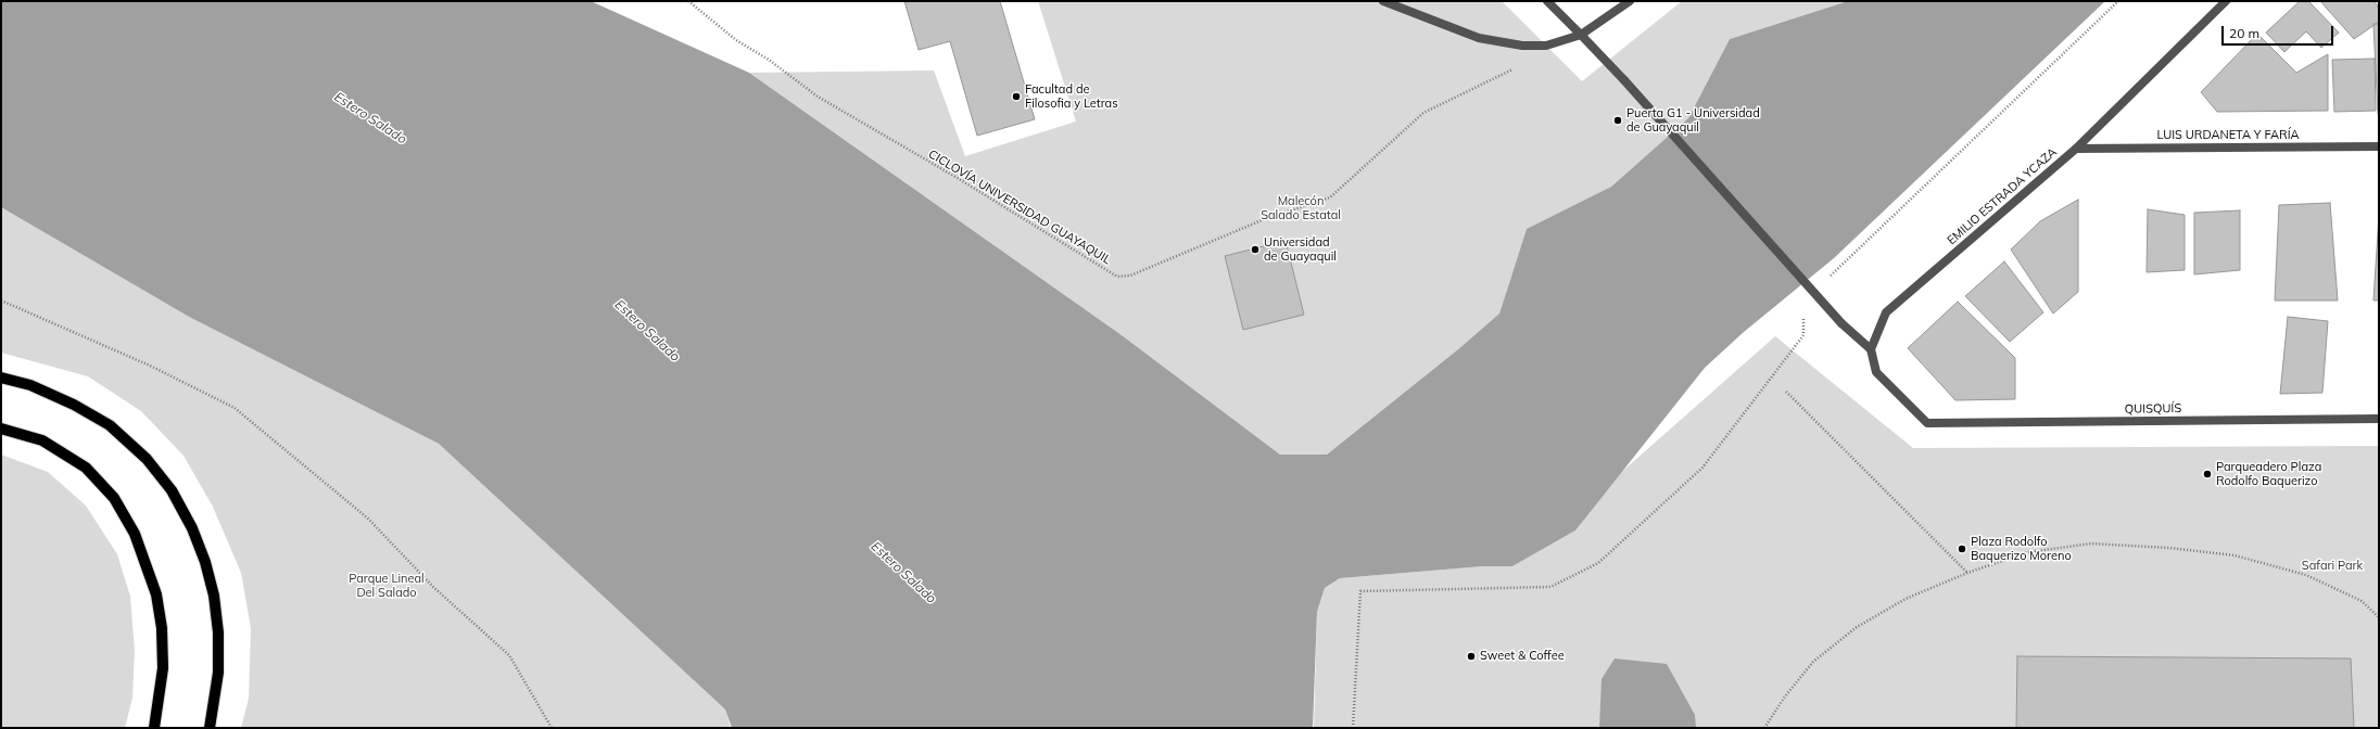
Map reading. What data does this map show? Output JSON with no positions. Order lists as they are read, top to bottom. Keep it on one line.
{"streets":{"street":["LUIS URDANETA Y FARÍA","EMILIO ESTRADA YCAZA","QUISQUÍS"],"path":["CICLOVÍA UNIVERSIDAD GUAYAQUIL"]},"crossings":[["LUIS URDANETA Y FARÍA","EMILIO ESTRADA YCAZA"],["EMILIO ESTRADA YCAZA","QUISQUÍS"]],"water":["Estero Salado"],"parks":["Malecón Salado Estatal","Safari Park","Parque Lineal Del Salado"],"places":["Facultad de Filosofia y Letras","Puerta G1 - Universidad de Guayaquil","Universidad de Guayaquil","Parqueadero Plaza Rodolfo Baquerizo","Plaza Rodolfo Baquerizo Moreno","Sweet & Coffee"],"scale_bar":"20 m"}
